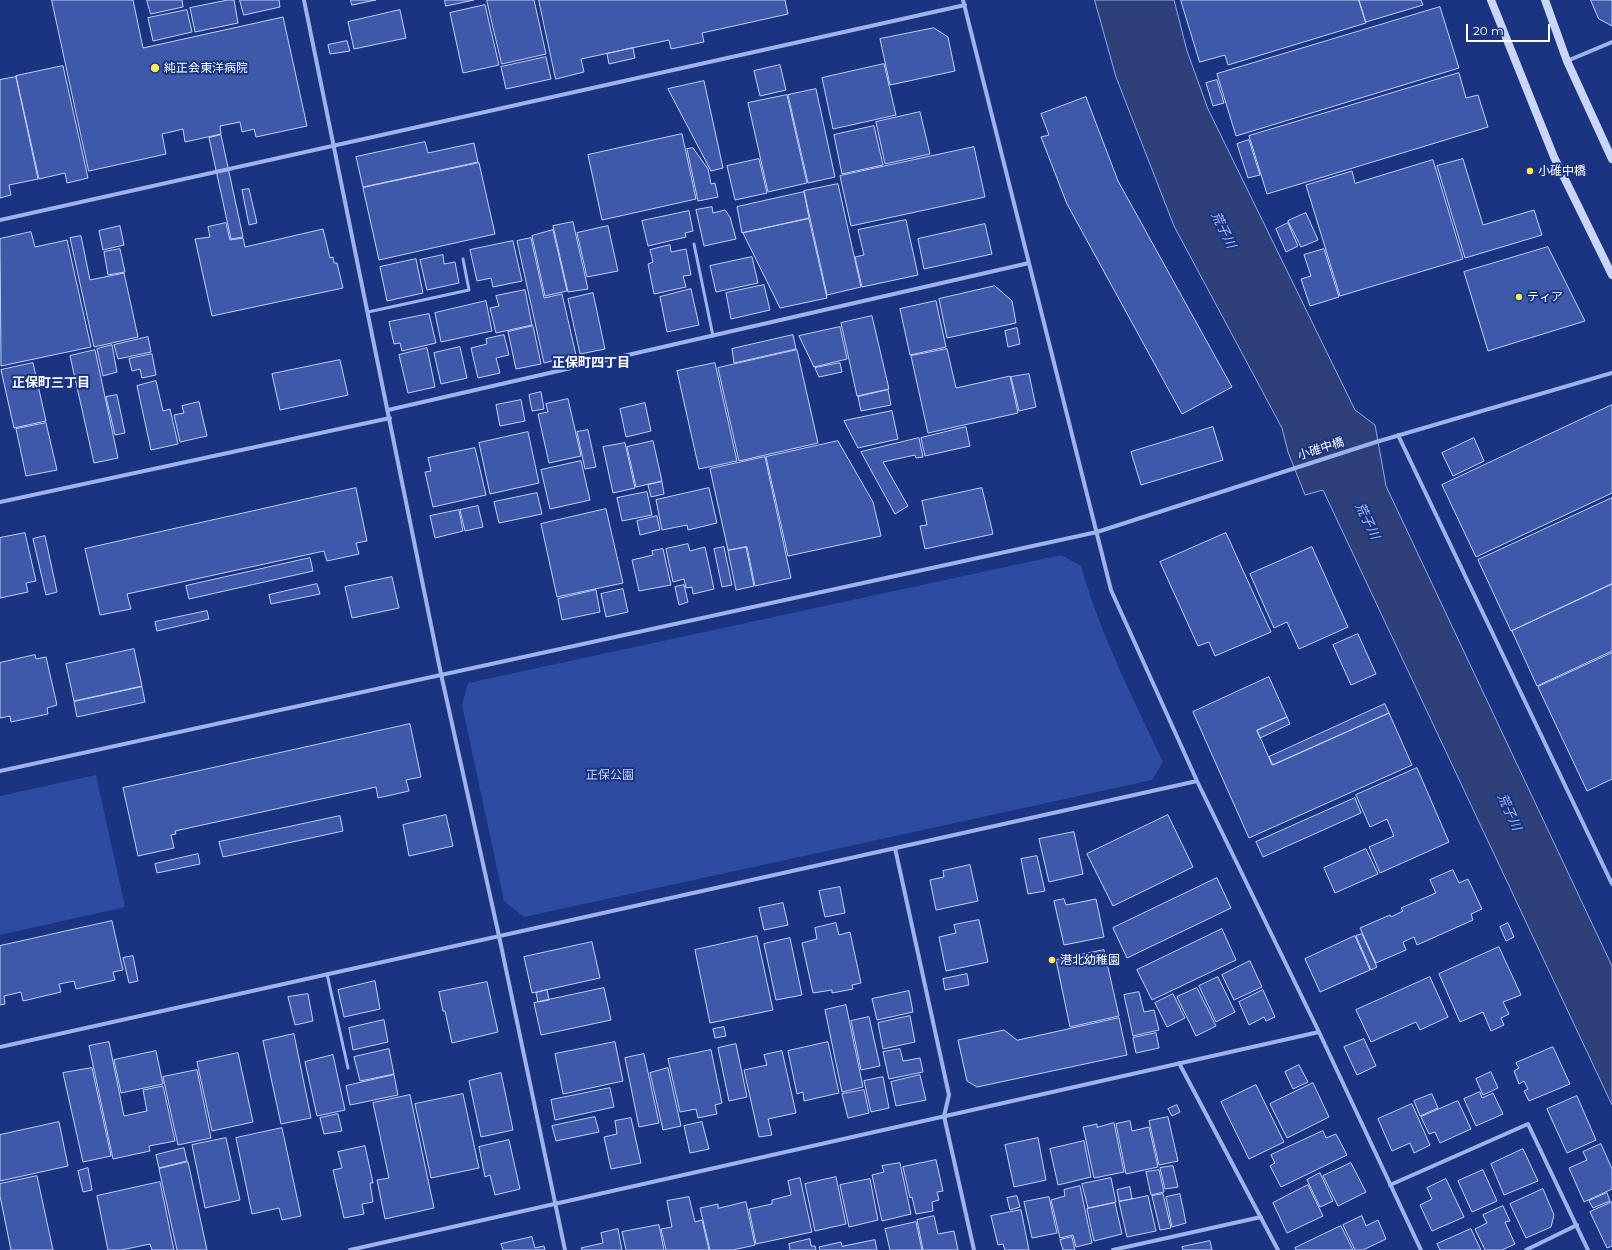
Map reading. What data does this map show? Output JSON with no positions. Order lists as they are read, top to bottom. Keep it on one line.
{"streets":{"street":["小碓中橋"]},"districts":["正保町四丁目","正保町三丁目"],"water":["荒子川"],"parks":["正保公園"],"places":["純正会東洋病院","小碓中橋","ティア","港北幼稚園"],"scale_bar":"20 m"}
